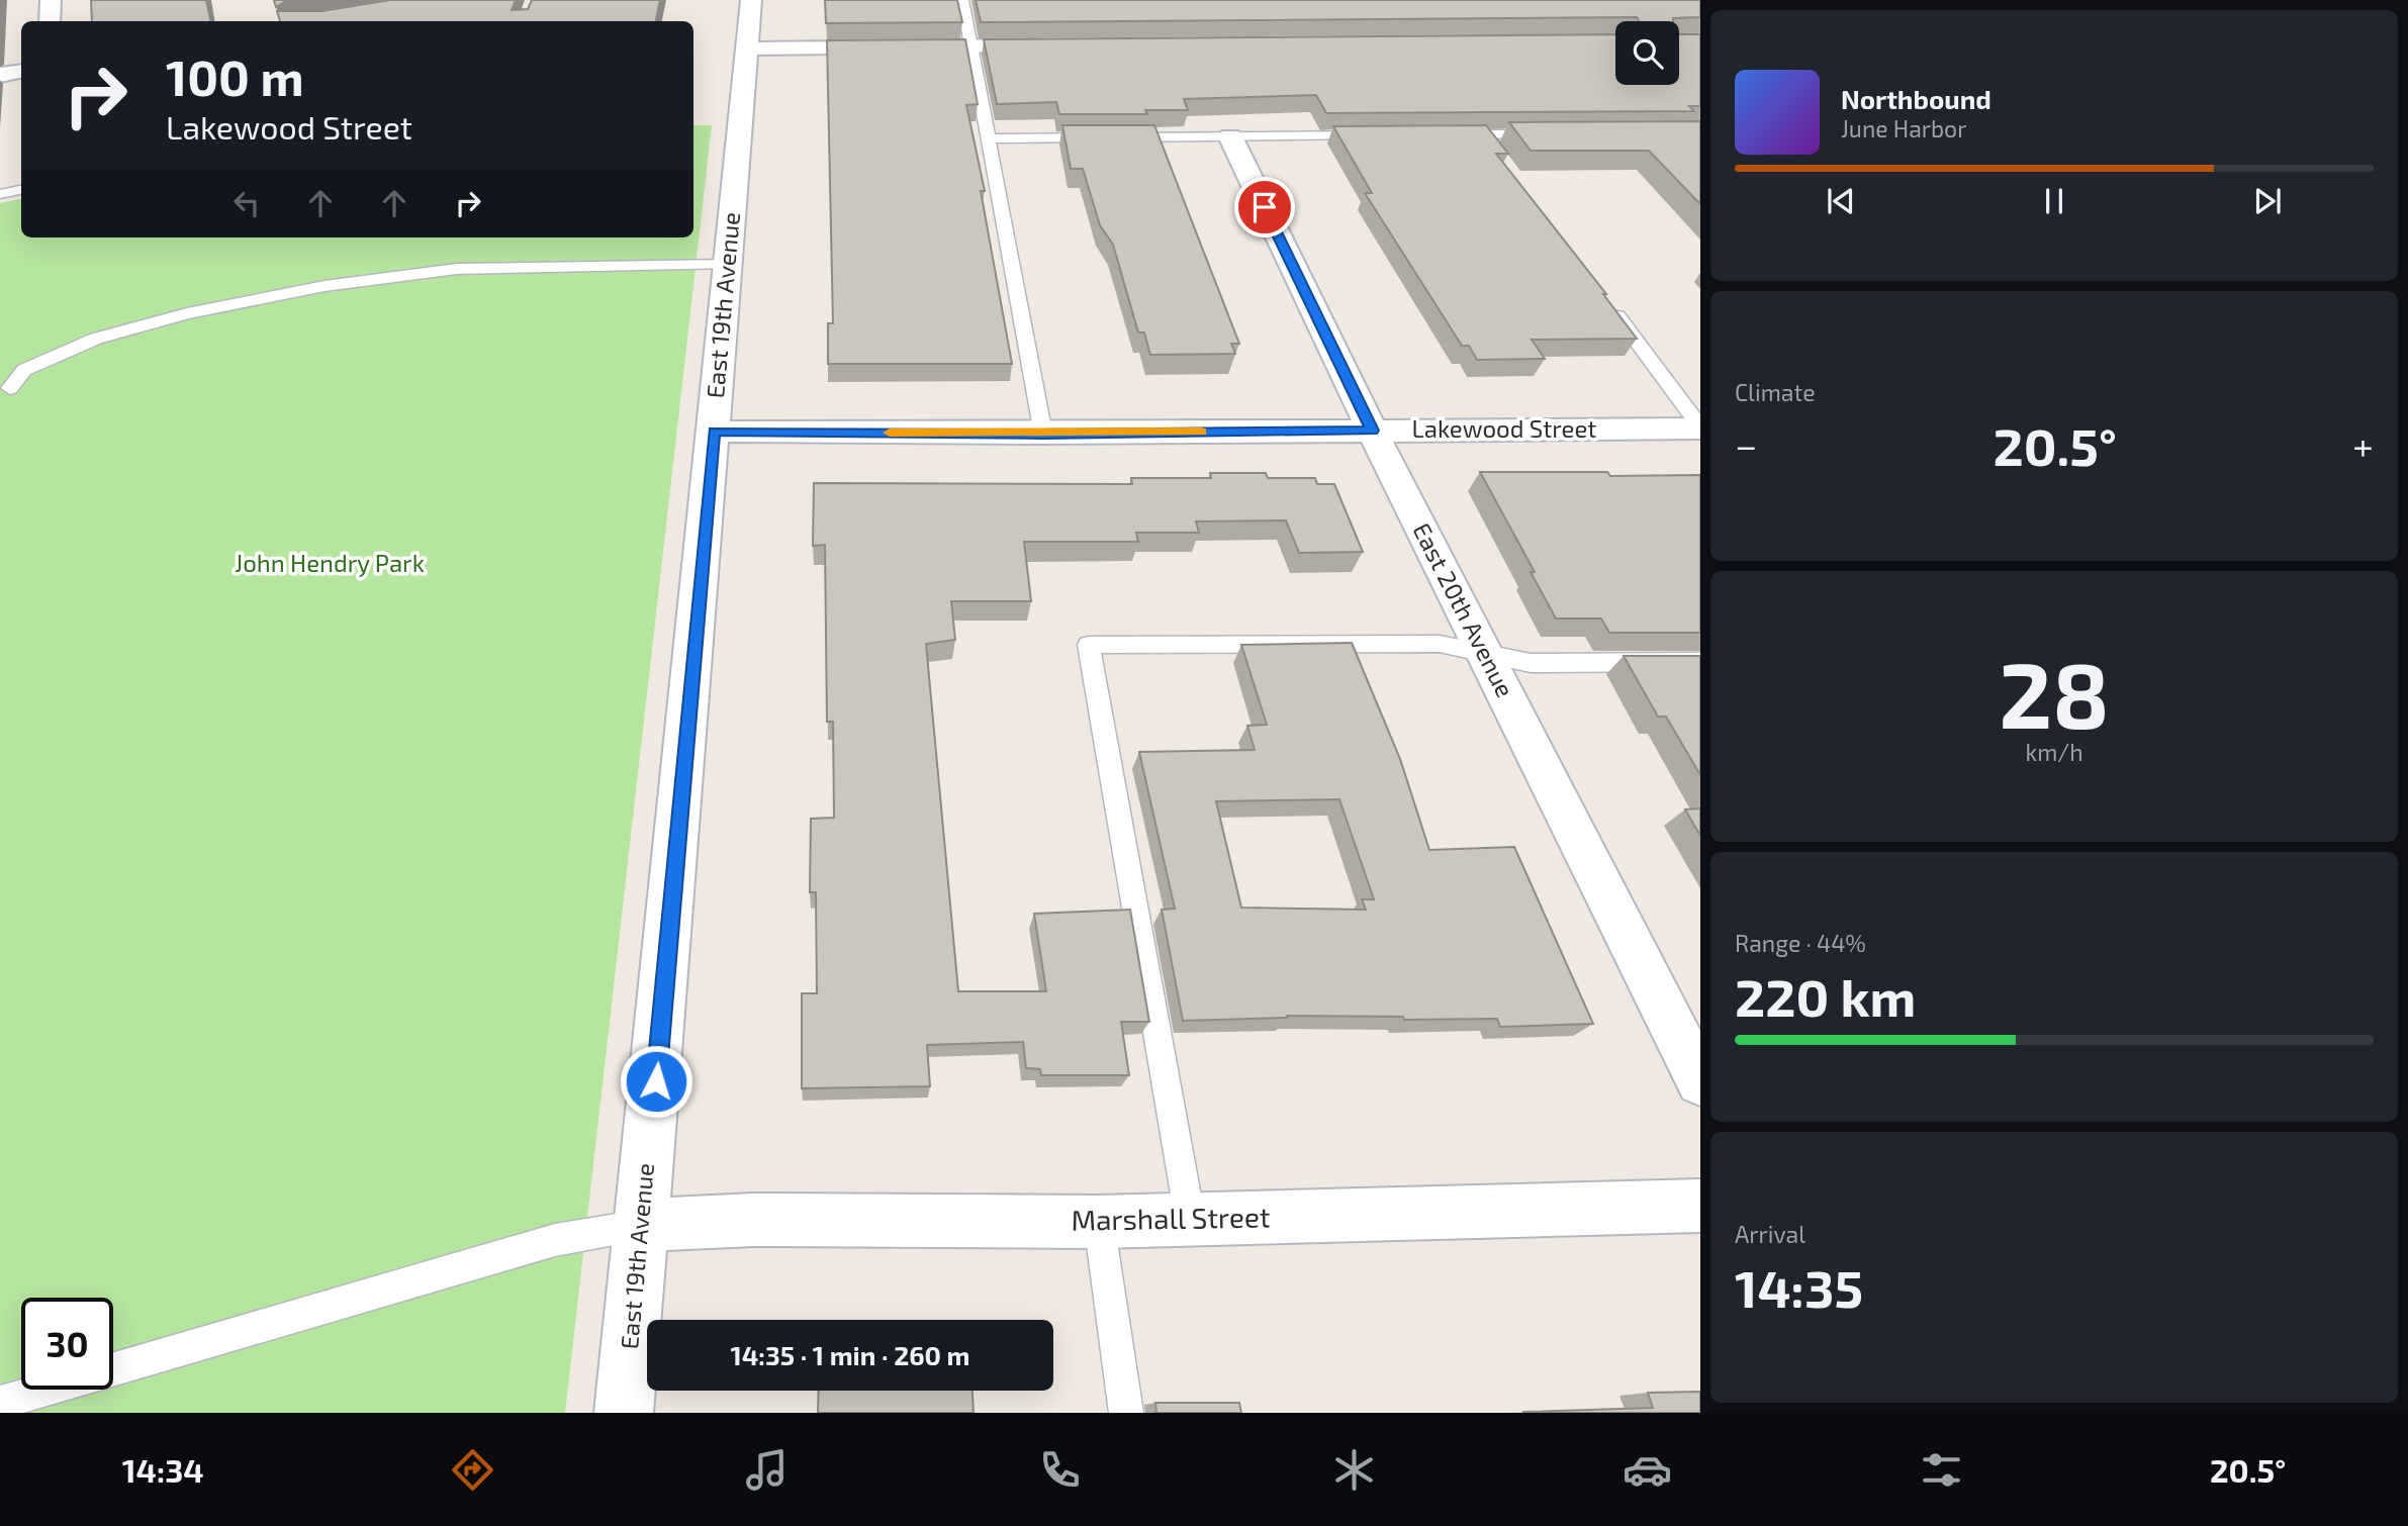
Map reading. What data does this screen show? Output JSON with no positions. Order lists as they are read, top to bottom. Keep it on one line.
{"streets":{"street":["East 19th Avenue","Lakewood Street","East 20th Avenue","Marshall Street"]},"crossings":[["East 19th Avenue","Lakewood Street"],["East 19th Avenue","Marshall Street"],["Lakewood Street","East 20th Avenue"]],"parks":["John Hendry Park"],"page":{"turn":["100 m","Lakewood Street"],"song":["Northbound","June Harbor"],"tile":["Climate",["28","km/h"],["Range · 44%","220 km"],["Arrival","14:35"]],"heat":["−","20.5°","+"],"limit":"30","trip":"14:35 · 1 min · 260 m","tabs":["14:34","20.5°"]}}
